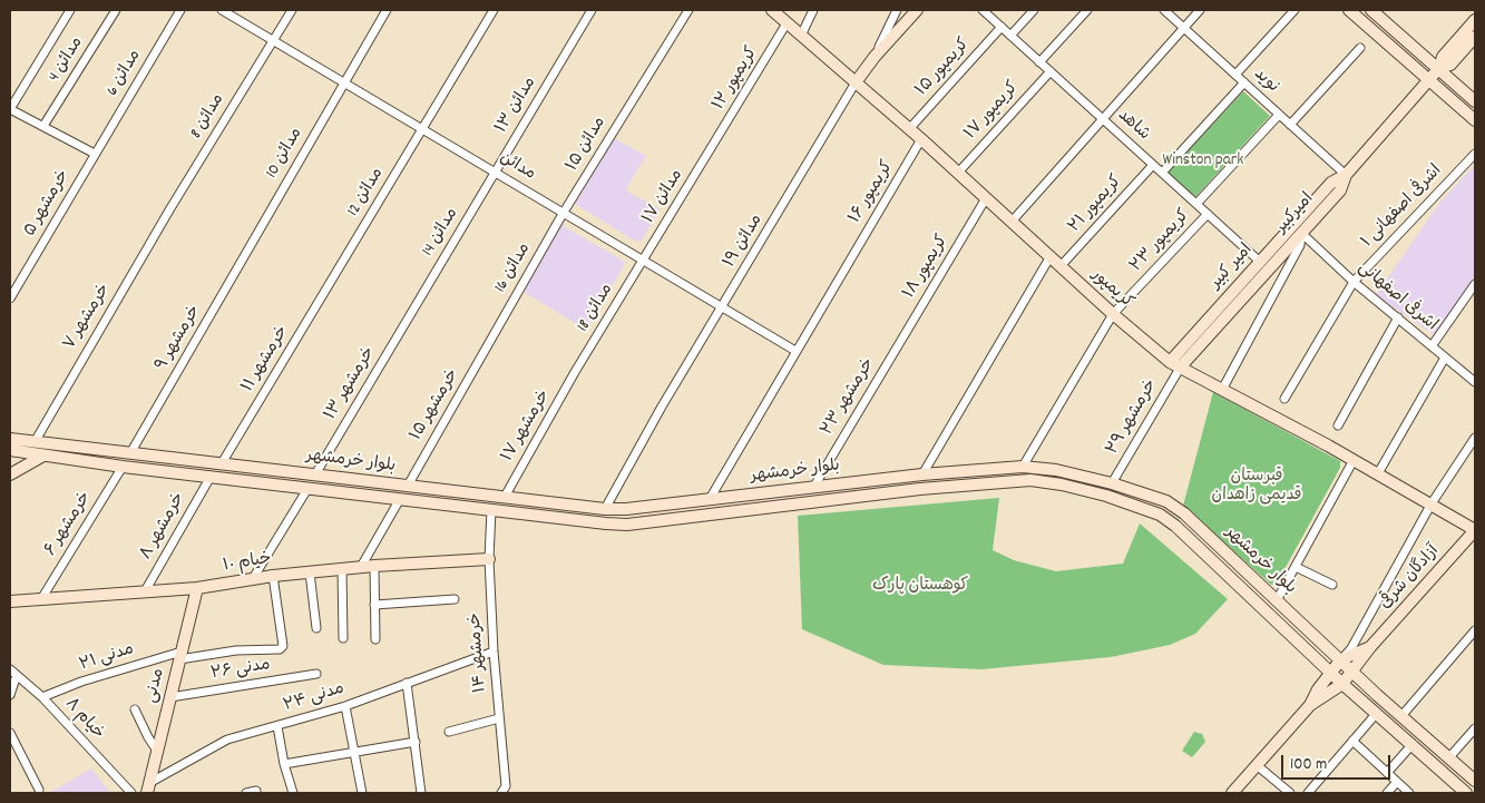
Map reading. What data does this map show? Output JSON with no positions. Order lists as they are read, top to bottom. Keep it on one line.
{"streets":{"main road":["امیرکبیر","امیر کبیر","کریمپور","بلوار خرمشهر","خیام ۱۰","آزادگان شرقی","مدنی"],"street":["مدائن 4","کریمپور ۱۵","مدائن 6","کریمپور ۱۲","نوید","مدائن ۱۳","کریمپور ۱۷","مدائن 8","شاهد","مدائن ۱۵","مدائن 10","مدائن","مدائن 12","کریمپور ۱۶","مدائن ۱۷","خرمشهر ۵","کریمپور ۲۱","اشرفی اصفهانی ۱","مدائن 14","مدائن ۱۹","کریمپور ۲۳","کریمپور ۱۸","مدائن 16","اشرفی اصفهانی","مدائن 18","خرمشهر ۷","خرمشهر ۹","خرمشهر ۱۱","خرمشهر ۱۳","خرمشهر ۲۳","خرمشهر ۱۵","خرمشهر ۲۹","خرمشهر ۱۷","خرمشهر ۶","خرمشهر ۸","خرمشهر ۱۴","مدنی ۲۱","مدنی ۲۶","مدنی ۲۴","خیام ۸"]},"crossings":[["کریمپور ۱۵","شاهد"],["کریمپور ۱۵","کریمپور"],["مدائن 6","خرمشهر ۵"],["کریمپور ۱۲","مدائن ۱۷"],["کریمپور ۱۲","کریمپور"],["نوید","امیرکبیر"],["نوید","امیر کبیر"],["مدائن ۱۳","مدائن"],["مدائن ۱۳","مدائن 14"],["کریمپور ۱۷","شاهد"],["کریمپور ۱۷","کریمپور"],["مدائن 8","مدائن"],["مدائن 8","خرمشهر ۷"],["شاهد","کریمپور ۲۱"],["شاهد","کریمپور ۲۳"],["شاهد","امیر کبیر"],["مدائن ۱۵","مدائن"],["مدائن ۱۵","مدائن 16"],["مدائن 10","مدائن"],["مدائن 10","خرمشهر ۹"],["مدائن","مدائن 12"],["مدائن","کریمپور ۱۶"],["مدائن","مدائن ۱۷"],["مدائن","مدائن 14"],["مدائن","مدائن ۱۹"],["مدائن","مدائن 16"],["مدائن","مدائن 18"],["مدائن 12","خرمشهر ۱۱"],["کریمپور ۱۶","کریمپور"],["کریمپور ۱۶","بلوار خرمشهر"],["مدائن ۱۷","مدائن 18"],["کریمپور ۲۱","کریمپور"],["اشرفی اصفهانی ۱","اشرفی اصفهانی"],["امیرکبیر","امیر کبیر"],["امیرکبیر","کریمپور"],["امیرکبیر","اشرفی اصفهانی"],["امیرکبیر","خرمشهر ۲۹"],["مدائن 14","خرمشهر ۱۳"],["مدائن ۱۹","کریمپور"],["مدائن ۱۹","بلوار خرمشهر"],["کریمپور ۲۳","کریمپور"],["کریمپور ۲۳","بلوار خرمشهر"],["کریمپور ۱۸","کریمپور"],["کریمپور ۱۸","خرمشهر ۲۳"],["امیر کبیر","کریمپور"],["امیر کبیر","خرمشهر ۲۹"],["مدائن 16","خرمشهر ۱۵"],["کریمپور","خرمشهر ۲۹"],["کریمپور","آزادگان شرقی"],["مدائن 18","خرمشهر ۱۷"],["خرمشهر ۷","بلوار خرمشهر"],["خرمشهر ۹","بلوار خرمشهر"],["خرمشهر ۱۱","بلوار خرمشهر"],["خرمشهر ۱۳","بلوار خرمشهر"],["خرمشهر ۲۳","بلوار خرمشهر"],["خرمشهر ۱۵","بلوار خرمشهر"],["خرمشهر ۲۹","بلوار خرمشهر"],["خرمشهر ۱۷","بلوار خرمشهر"],["بلوار خرمشهر","خرمشهر ۶"],["بلوار خرمشهر","خرمشهر ۸"],["بلوار خرمشهر","آزادگان شرقی"],["بلوار خرمشهر","خرمشهر ۱۴"],["خرمشهر ۶","خیام ۱۰"],["خرمشهر ۸","خیام ۱۰"],["خیام ۱۰","خرمشهر ۱۴"],["خیام ۱۰","مدنی ۲۱"],["خیام ۱۰","مدنی"],["خرمشهر ۱۴","مدنی ۲۴"],["مدنی ۲۱","مدنی"],["مدنی ۲۱","خیام ۸"],["مدنی ۲۶","مدنی"],["مدنی","مدنی ۲۴"]],"parks":["Winston park","قبرستان قدیمی زاهدان","کوهستان پارک"],"scale_bar":"100 m"}
